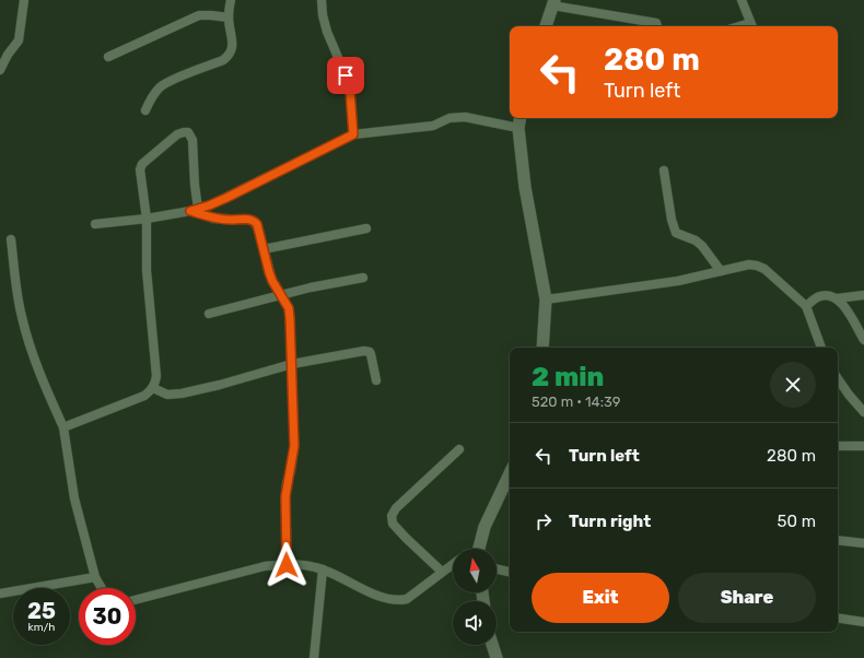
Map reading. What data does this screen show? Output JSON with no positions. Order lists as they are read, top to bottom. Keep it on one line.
{"north":"top","page":{"turn":["280 m","Turn left"],"heading":["2 min","520 m · 14:39"],"list":[{"name":"Turn left","value":"280 m"},{"name":"Turn right","value":"50 m"}],"buttons":["Exit","Share"],"speed":"25 km/h","limit":"30"}}
